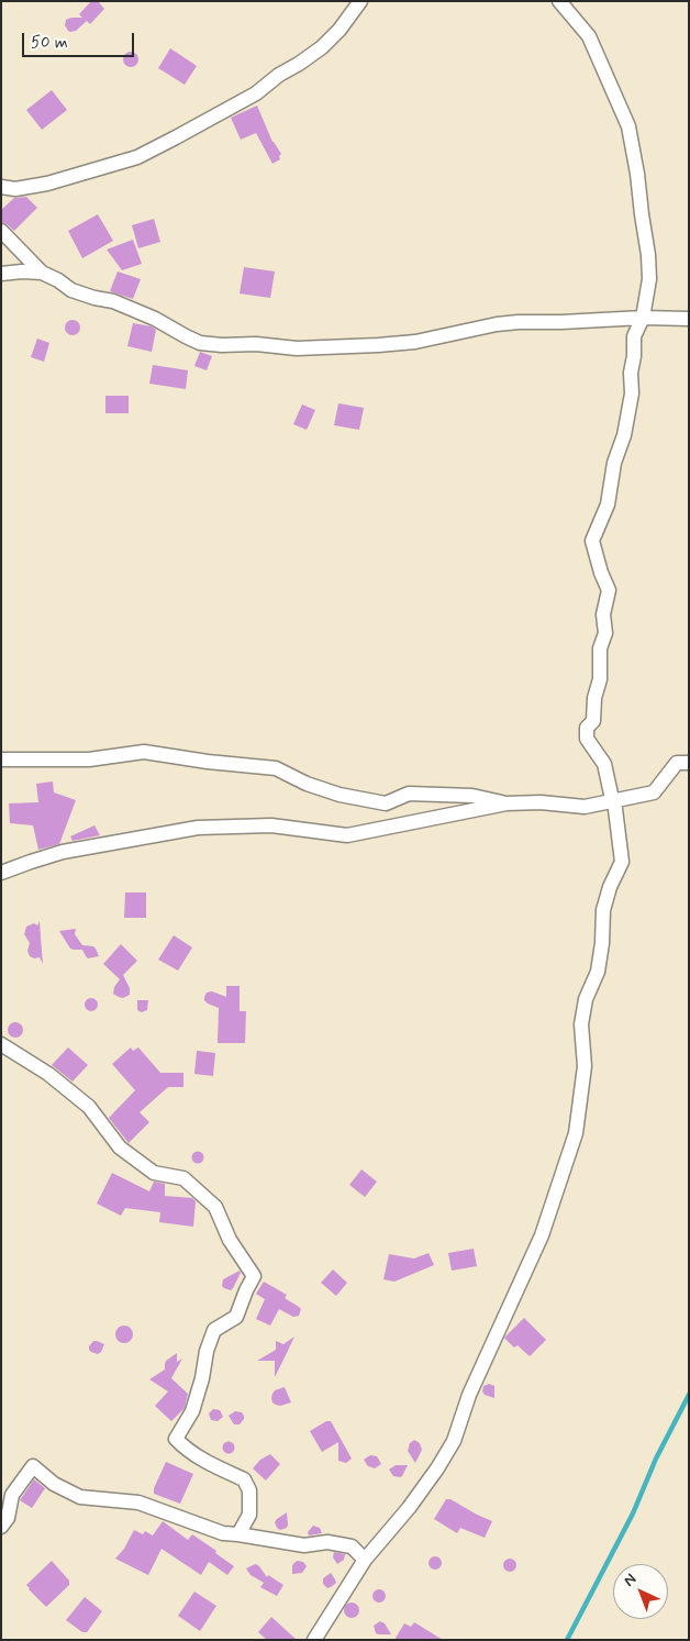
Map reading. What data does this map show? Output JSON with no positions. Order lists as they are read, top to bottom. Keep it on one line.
{"scale_bar":"50 m","north":"top left"}
